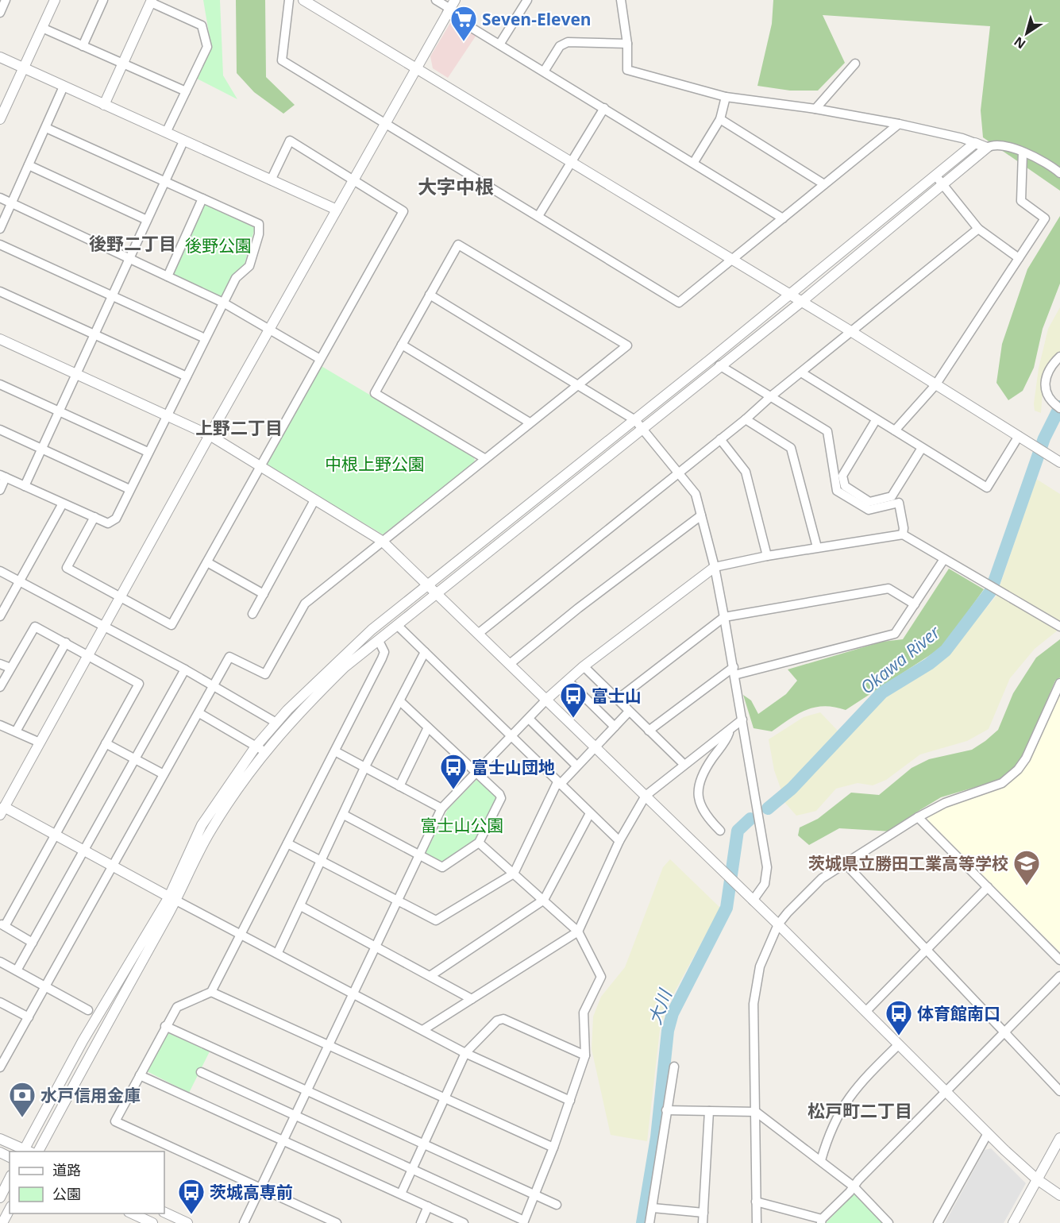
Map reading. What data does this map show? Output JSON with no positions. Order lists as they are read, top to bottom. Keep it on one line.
{"districts":["大字中根","後野二丁目","上野二丁目","松戸町二丁目"],"water":["Okawa River","大川"],"parks":["後野公園","中根上野公園","富士山公園"],"places":{"supermarket":["Seven-Eleven"],"bus stop":["富士山","富士山団地","体育館南口","茨城高専前"],"school or university":["茨城県立勝田工業高等学校"],"bank":["水戸信用金庫"]},"legend":["道路","公園"],"north":"bottom left"}
